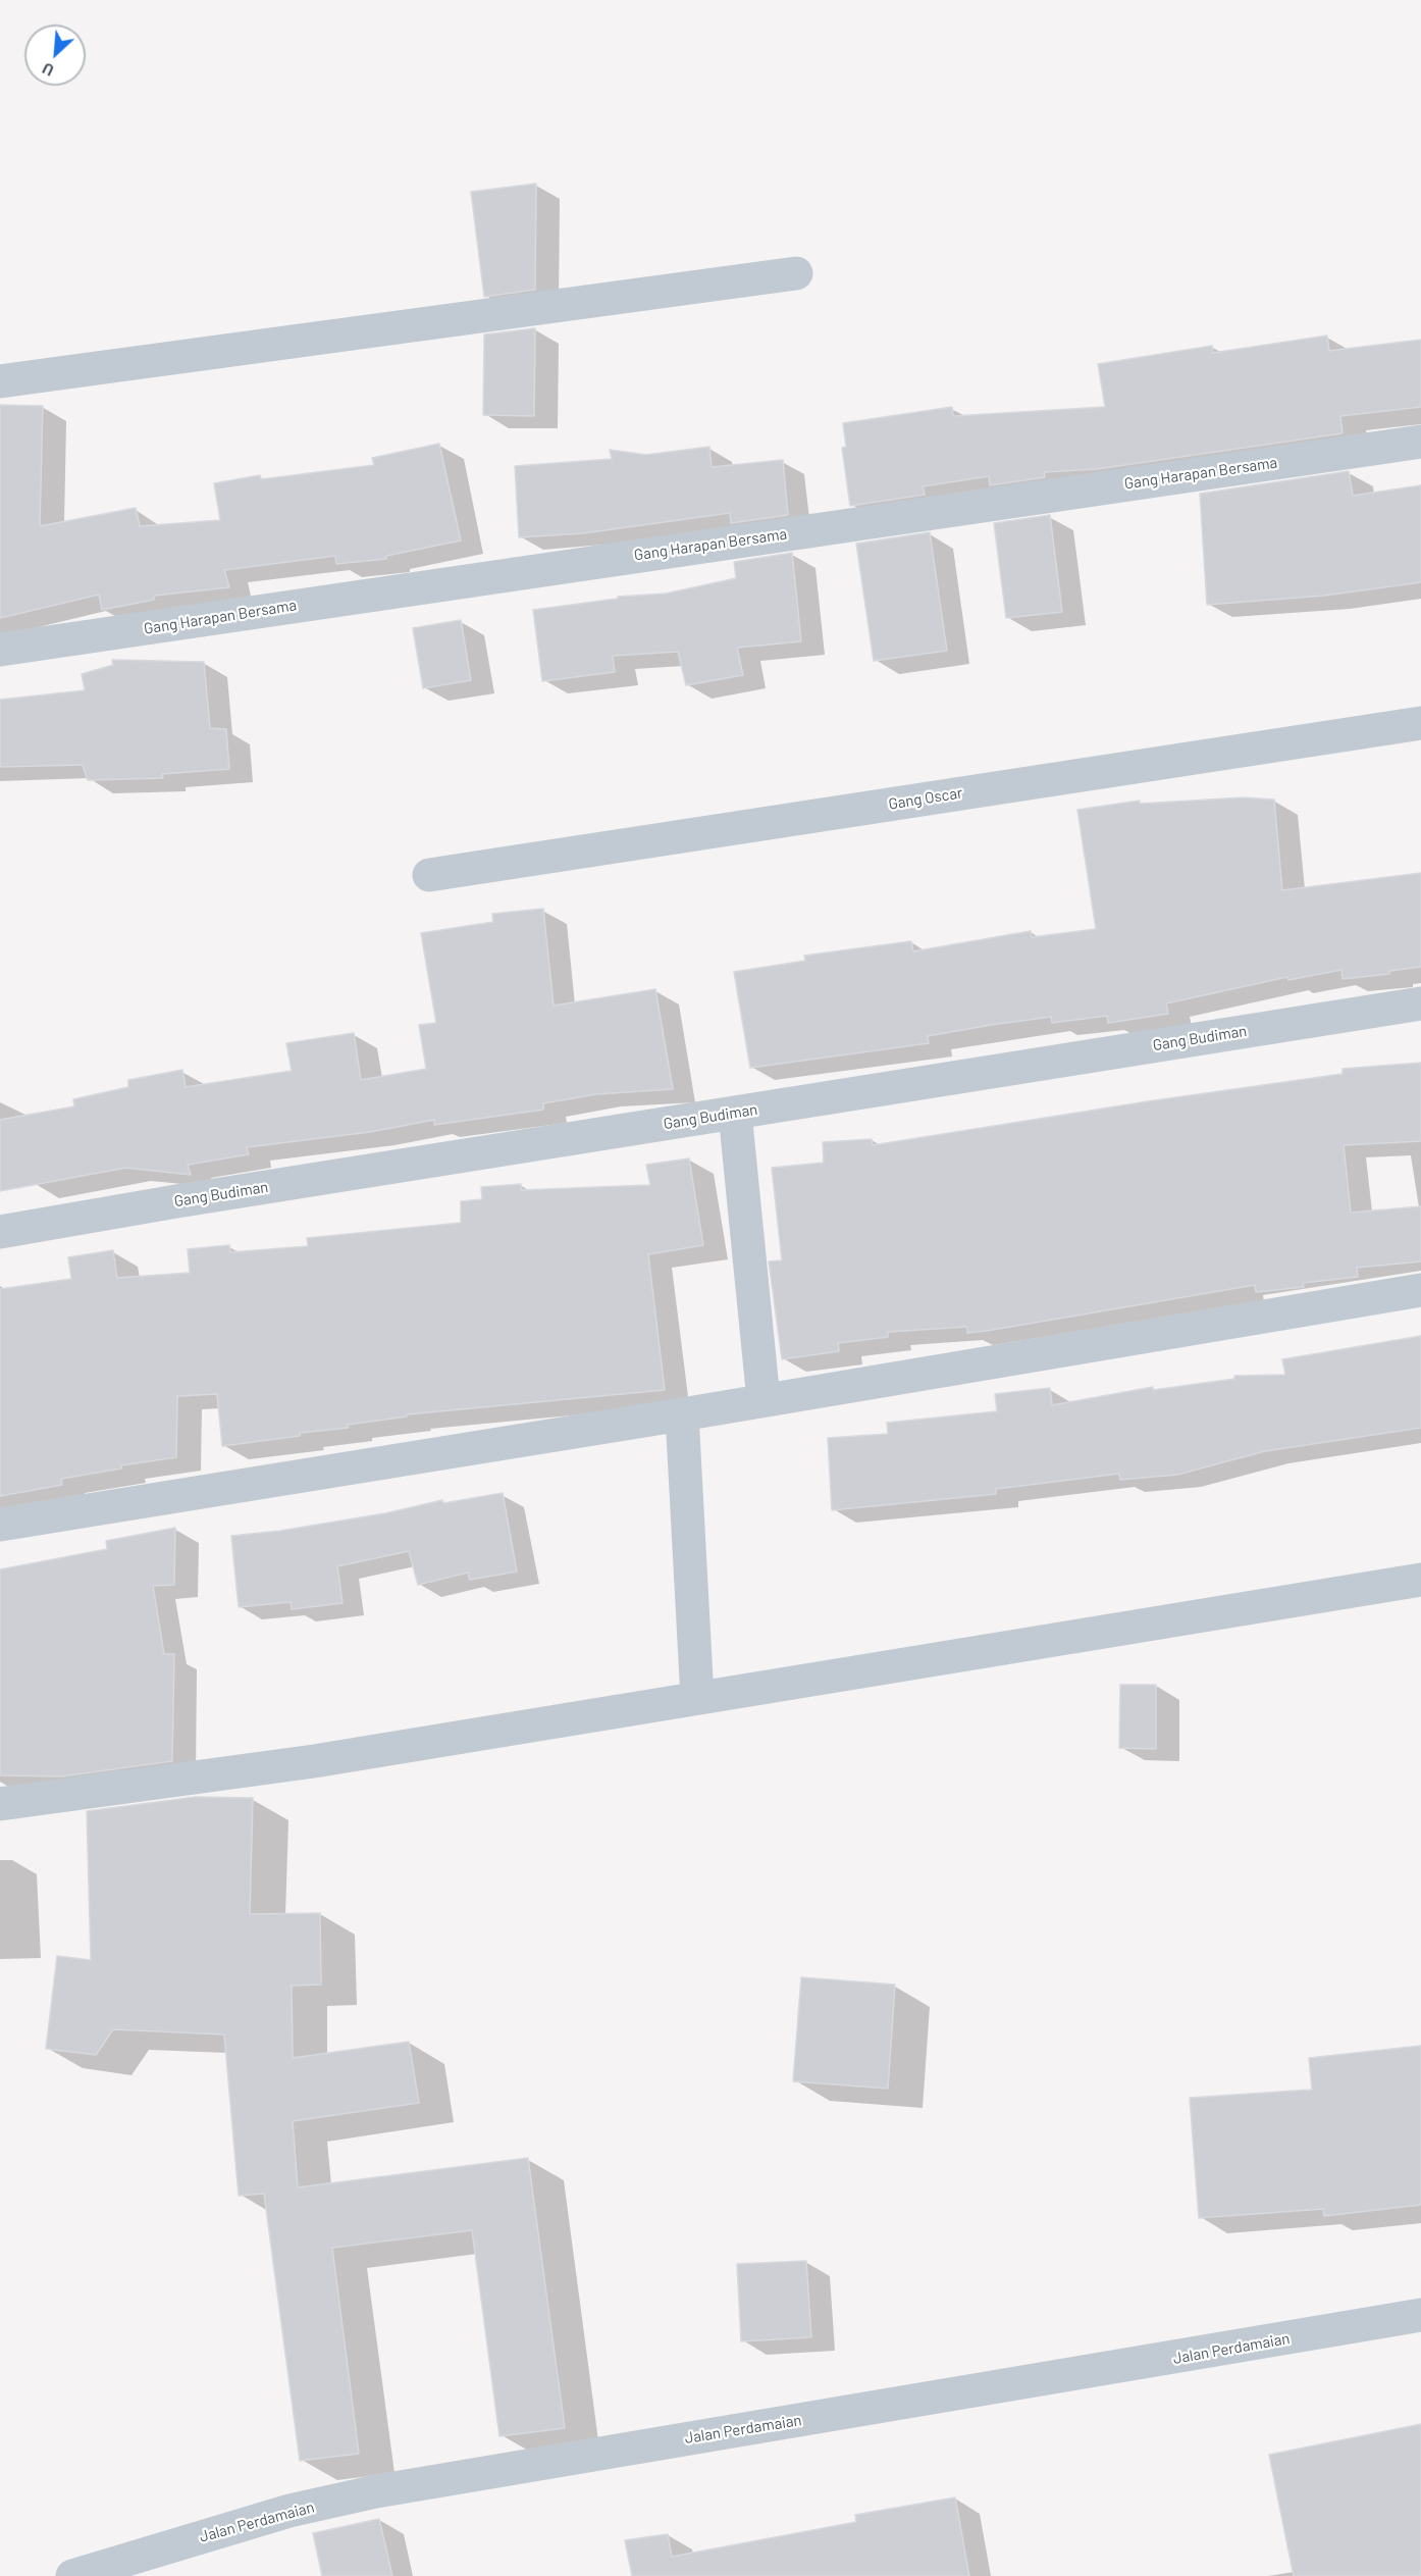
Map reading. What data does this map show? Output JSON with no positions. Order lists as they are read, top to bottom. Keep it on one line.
{"streets":{"street":["Gang Harapan Bersama","Gang Oscar","Gang Budiman","Jalan Perdamaian"]},"north":"bottom left"}
